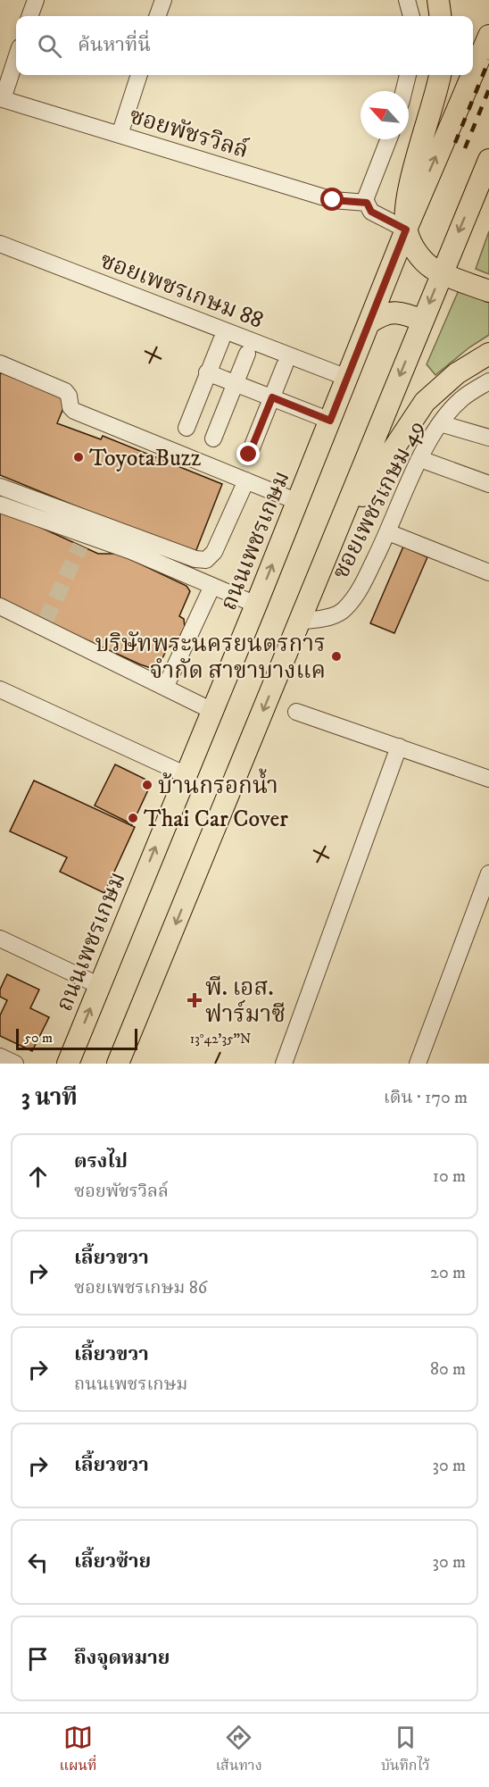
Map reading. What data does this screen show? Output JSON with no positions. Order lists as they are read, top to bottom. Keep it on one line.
{"streets":{"main road":["ถนนเพชรเกษม"],"street":["ซอยพัชรวิลล์","ซอยเพชรเกษม 88","ซอยเพชรเกษม 49"]},"crossings":[["ซอยเพชรเกษม 88","ถนนเพชรเกษม"]],"places":{"other":["ToyotaBuzz","บริษัทพระนครยนตรการ จำกัด สาขาบางแค","บ้านกรอกน้ำ","Thai Car Cover"],"health":["พี. เอส. ฟาร์มาซี"]},"scale_bar":"50 m","north":"top left","page":{"search":"ค้นหาที่นี่","scale":"50 m","heading":["3 นาที","เดิน · 170 m"],"list":[["ตรงไป","ซอยพัชรวิลล์","10 m"],["เลี้ยวขวา","ซอยเพชรเกษม 86","20 m"],["เลี้ยวขวา","ถนนเพชรเกษม","80 m"],["เลี้ยวขวา","30 m"],["เลี้ยวซ้าย","30 m"],"ถึงจุดหมาย"],"nav":["แผนที่","เส้นทาง","บันทึกไว้"]},"coordinates":["13°42'35\"N"]}
